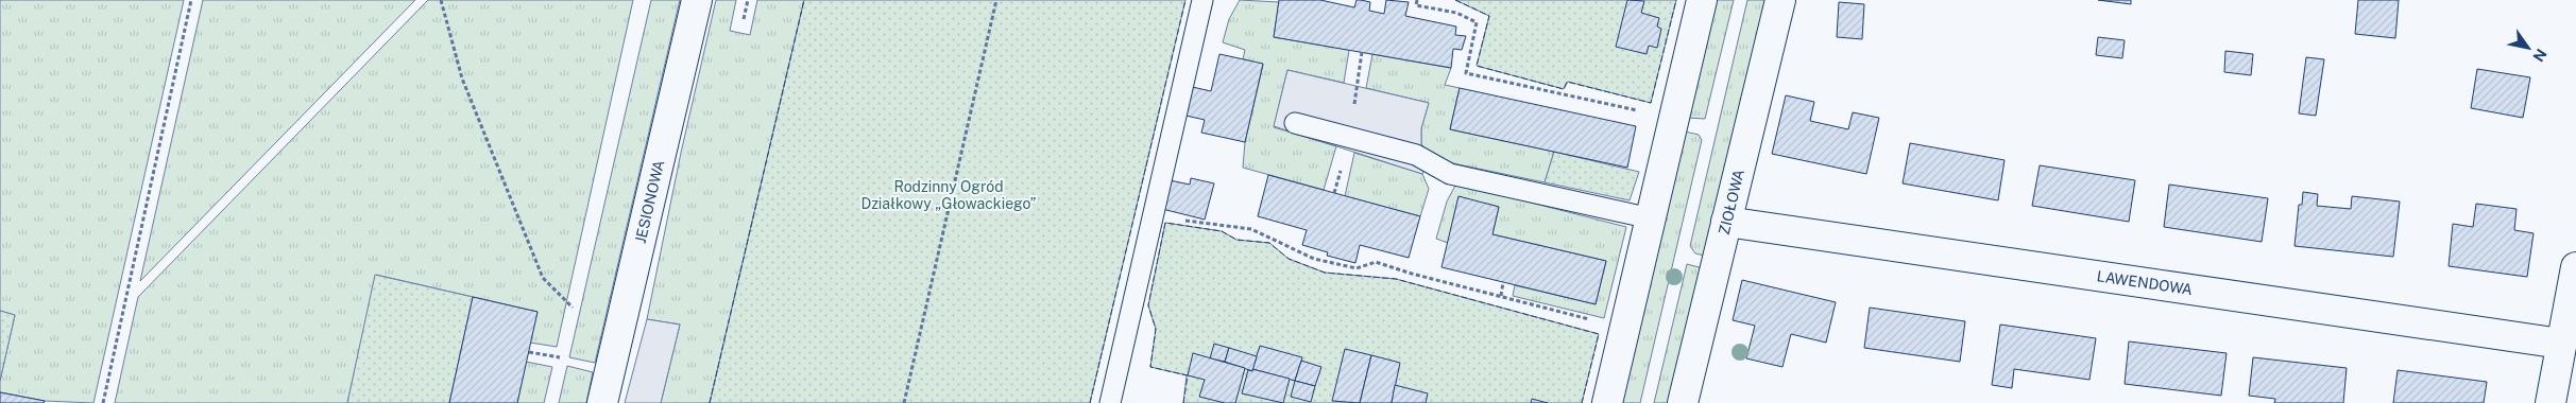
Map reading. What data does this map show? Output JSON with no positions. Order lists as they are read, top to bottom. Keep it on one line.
{"streets":{"street":["JESIONOWA","ZIOŁOWA","LAWENDOWA"]},"crossings":[["ZIOŁOWA","LAWENDOWA"]],"parks":["Rodzinny Ogród Działkowy „Głowackiego”"],"north":"bottom right"}
